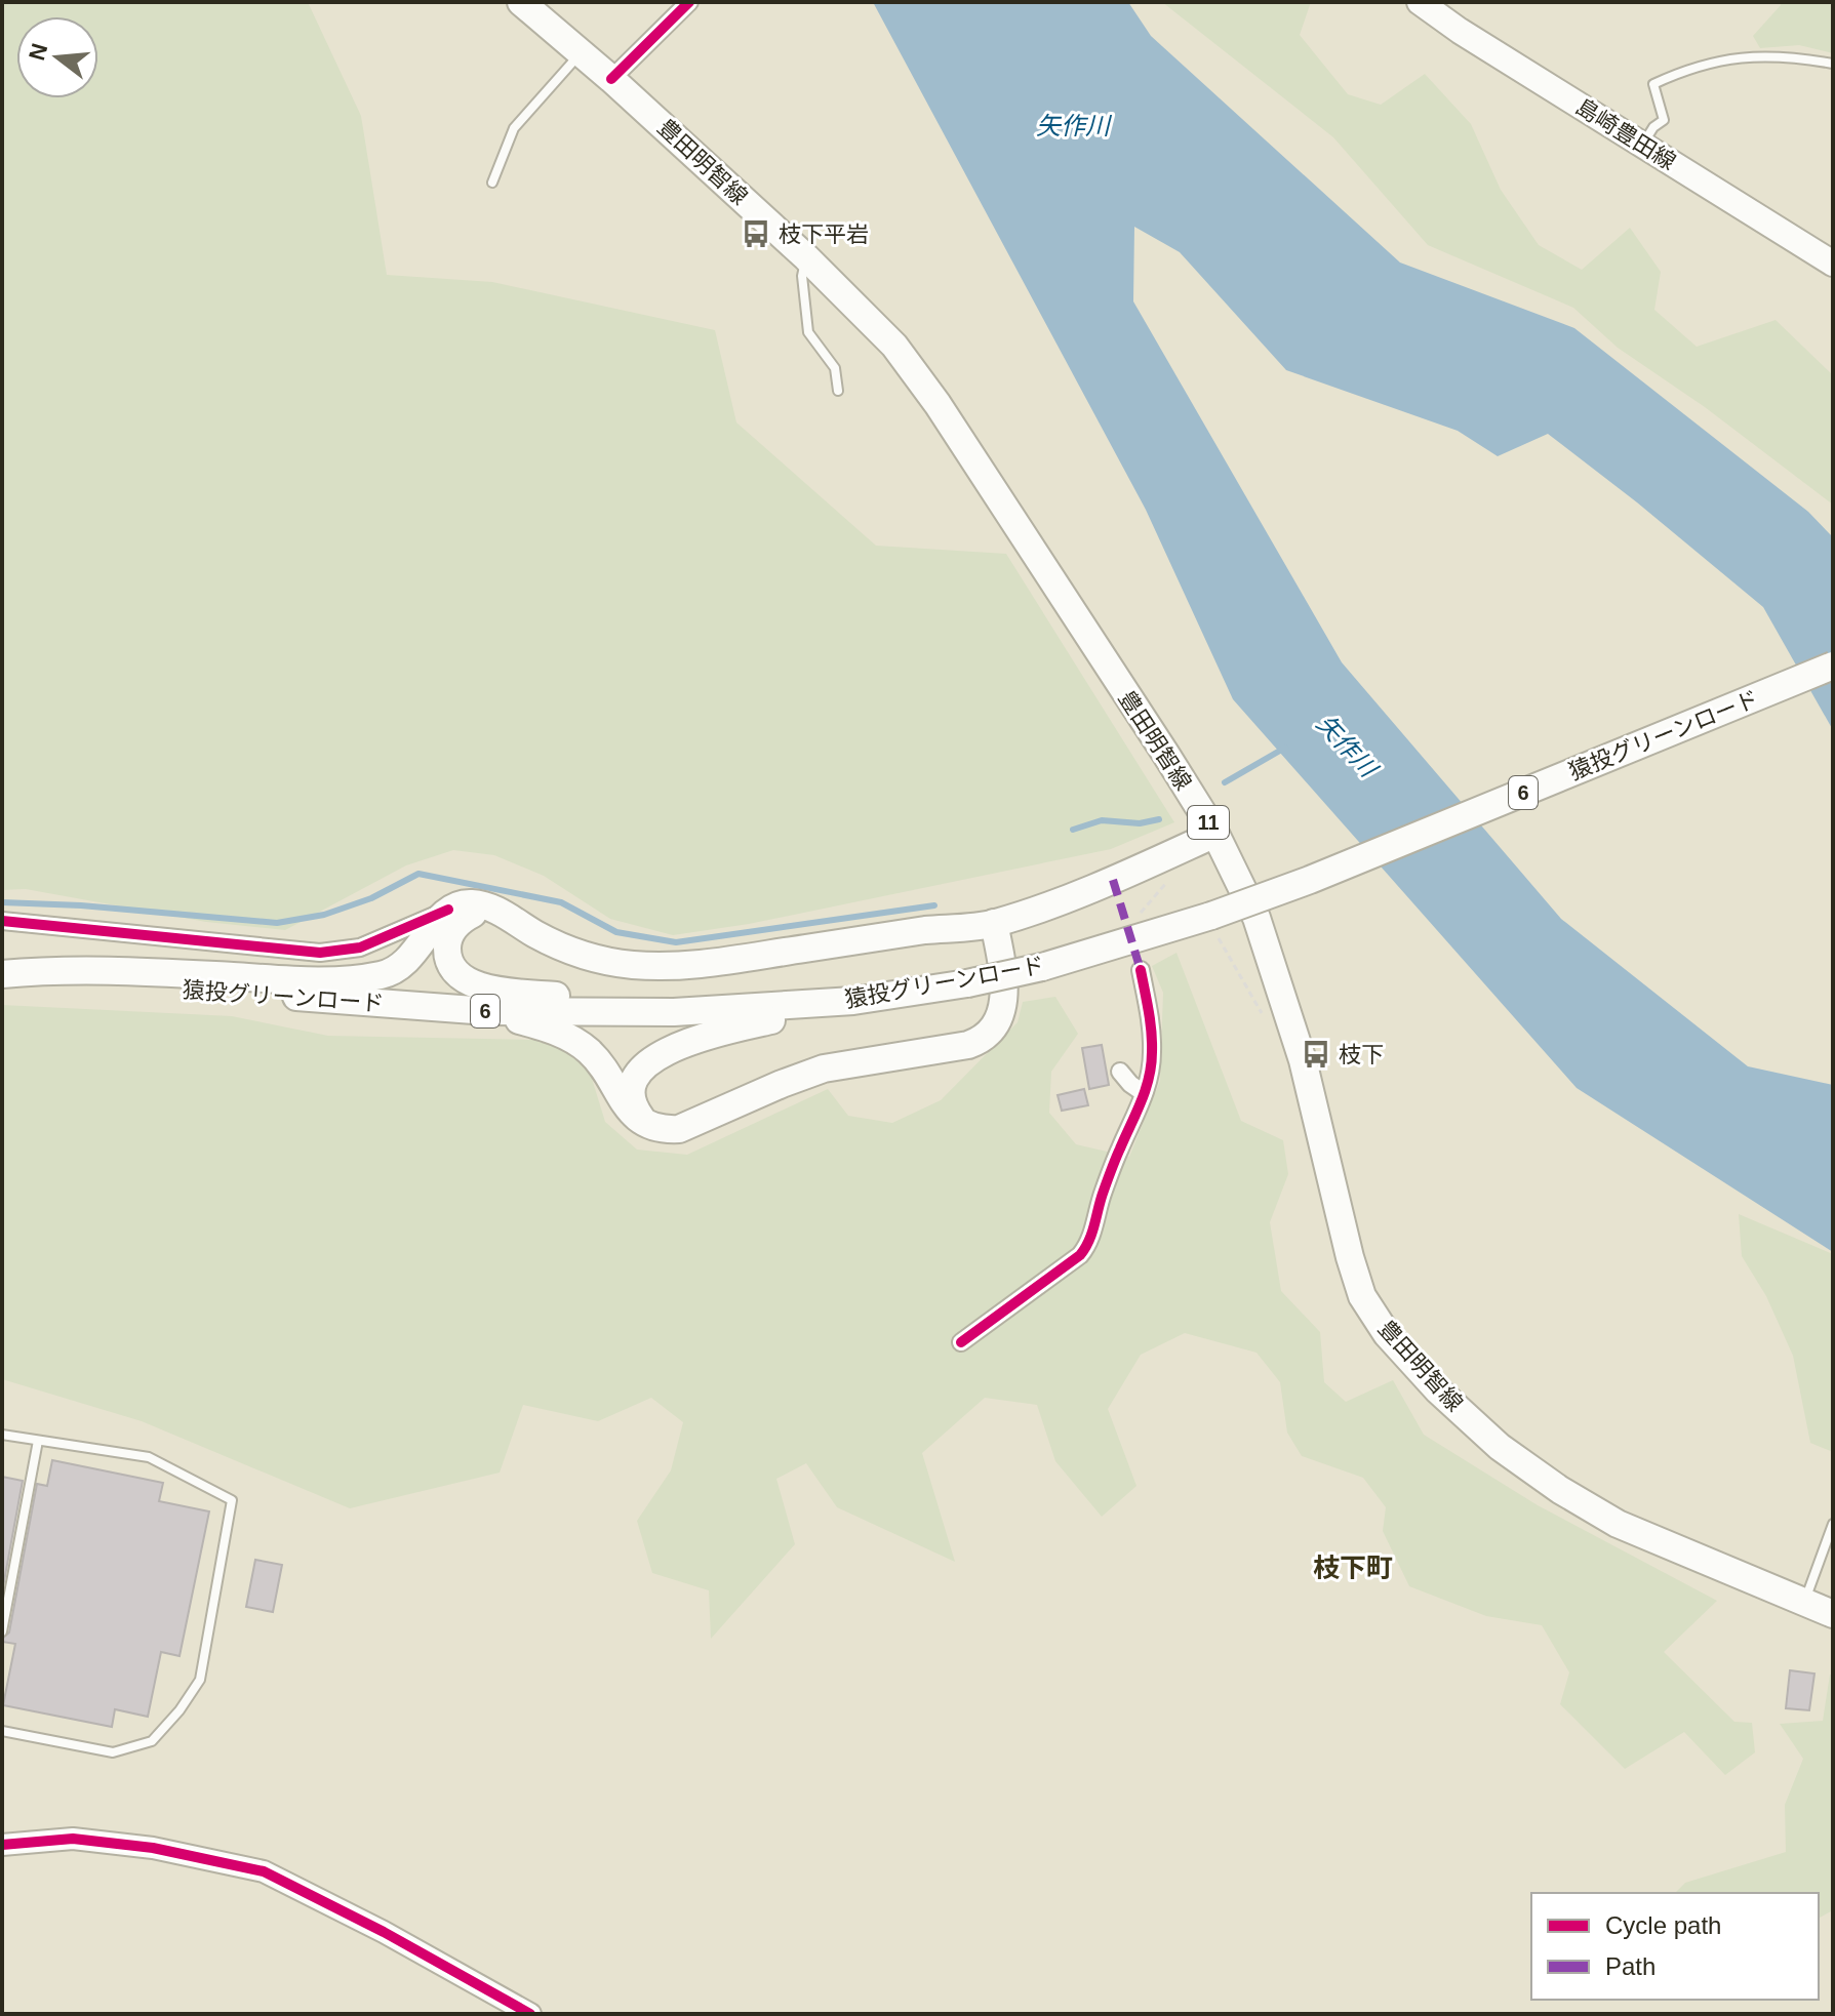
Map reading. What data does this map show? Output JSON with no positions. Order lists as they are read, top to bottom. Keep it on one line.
{"streets":{"main road":["島崎豊田線","豊田明智線","猿投グリーンロード","6","11"]},"districts":["枝下町"],"water":["矢作川"],"places":{"bus stop":["枝下平岩","枝下"]},"legend":["Cycle path","Path"],"north":"left"}
